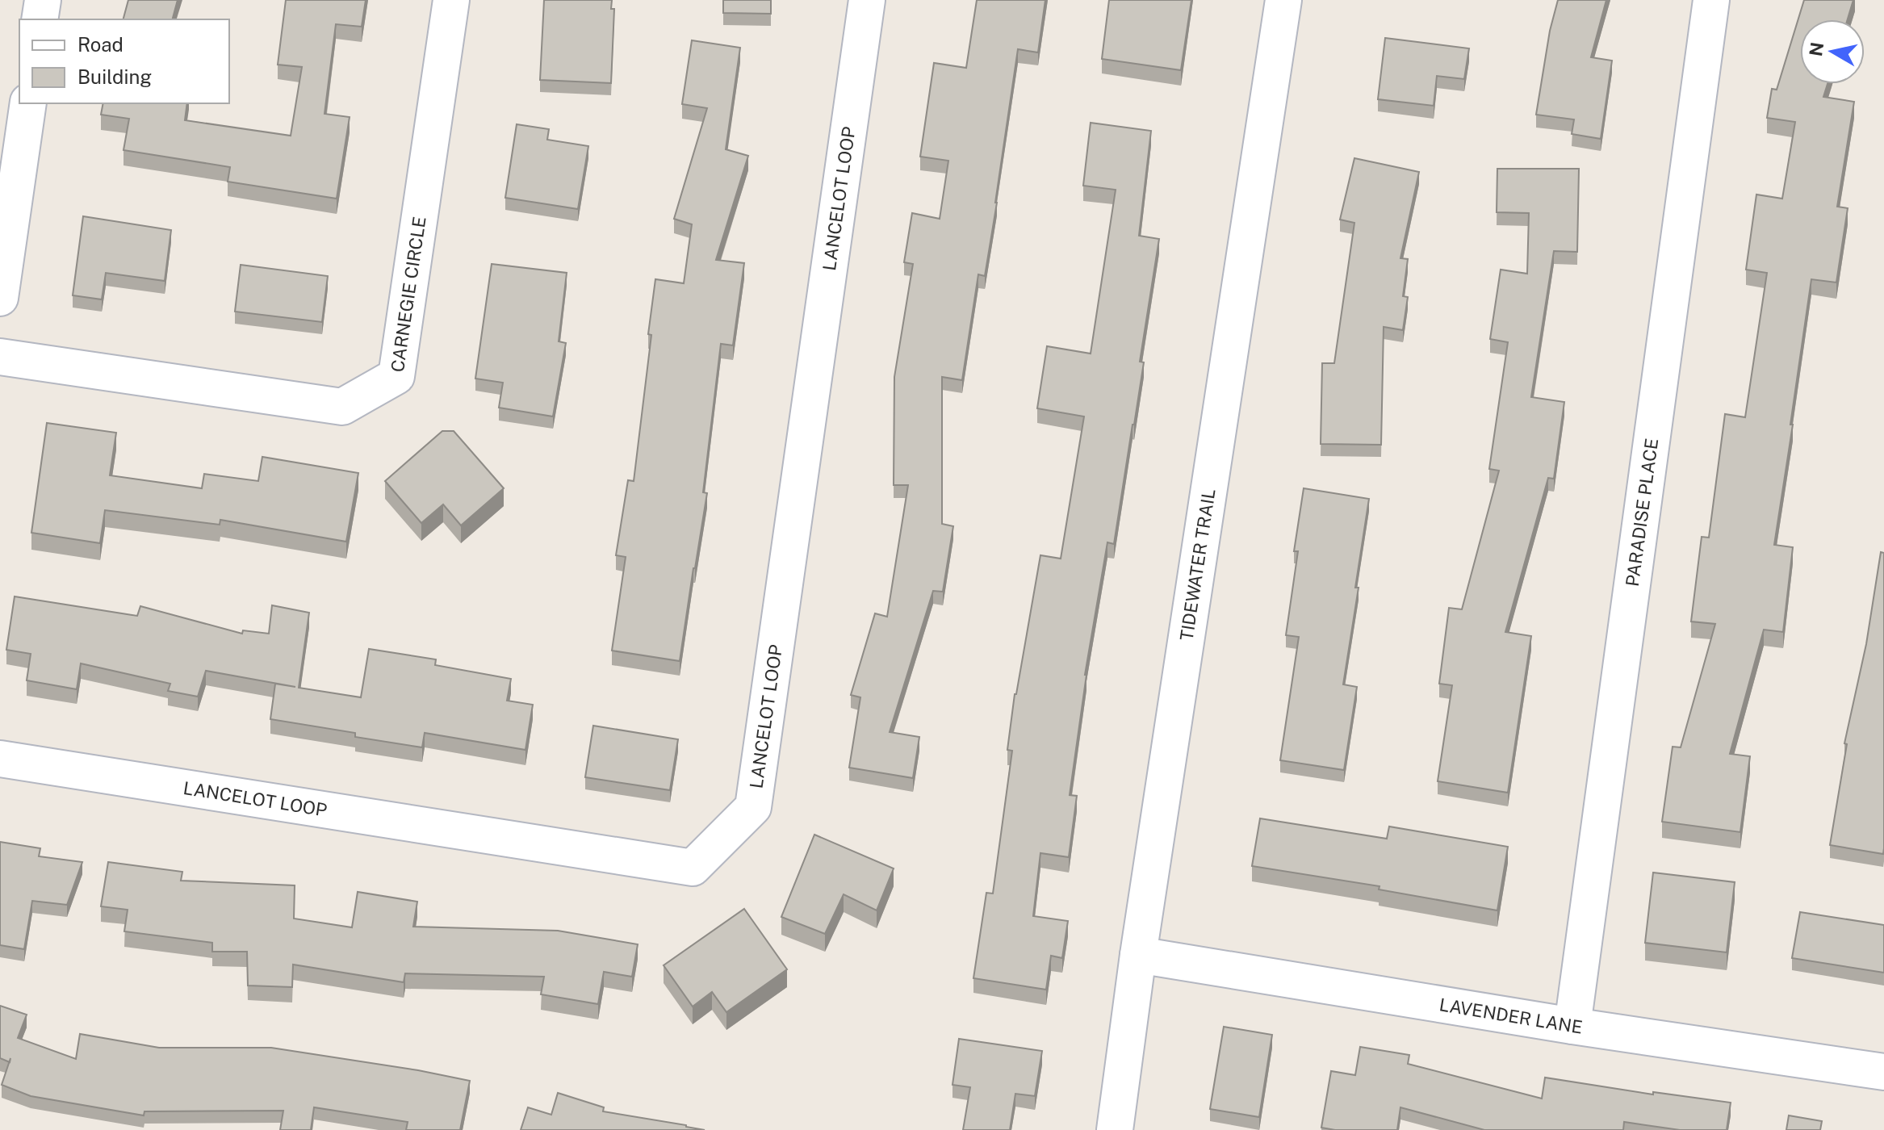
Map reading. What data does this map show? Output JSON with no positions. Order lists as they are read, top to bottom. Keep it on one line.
{"streets":{"street":["LANCELOT LOOP","CARNEGIE CIRCLE","PARADISE PLACE","TIDEWATER TRAIL","LAVENDER LANE"]},"crossings":[["PARADISE PLACE","LAVENDER LANE"],["TIDEWATER TRAIL","LAVENDER LANE"]],"legend":["Road","Building"],"north":"left"}
